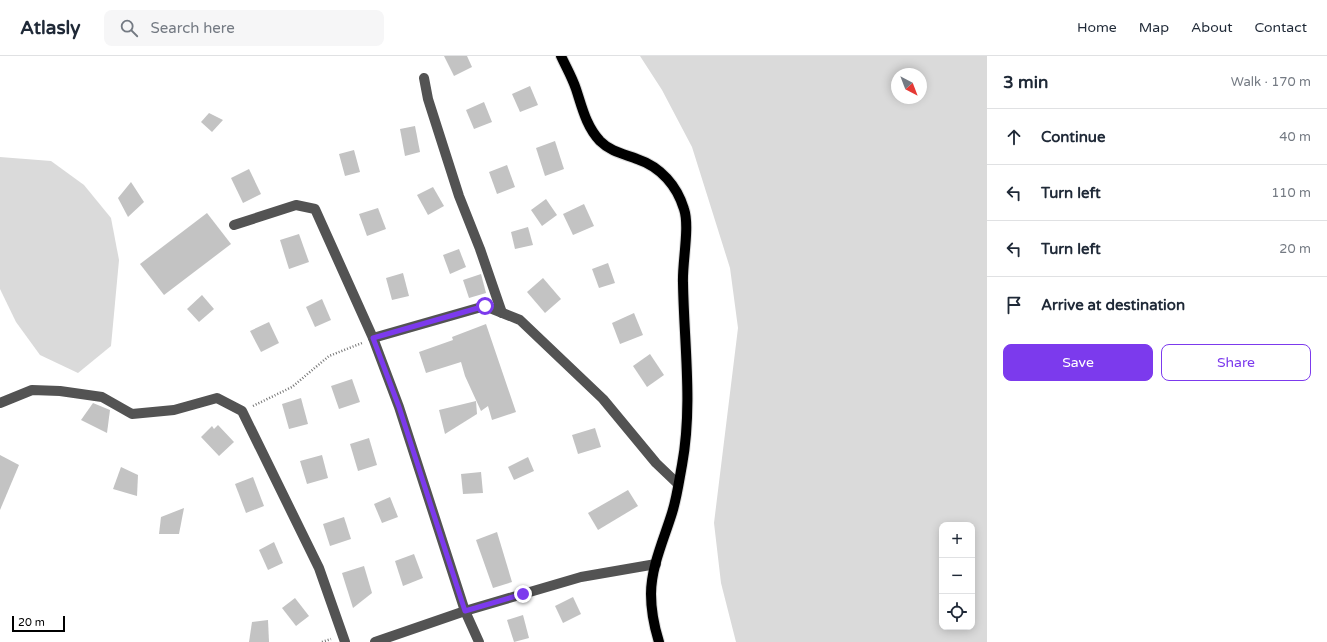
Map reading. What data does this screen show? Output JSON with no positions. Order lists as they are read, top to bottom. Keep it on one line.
{"scale_bar":"20 m","north":"bottom right","page":{"header":"Atlasly","search":"Search here","nav":["Home","Map","About","Contact"],"heading":["3 min","Walk · 170 m"],"list":[["Continue","40 m"],["Turn left","110 m"],["Turn left","20 m"],"Arrive at destination"],"buttons":["Save","Share"],"map_buttons":["+","−"],"scale":"20 m"}}
